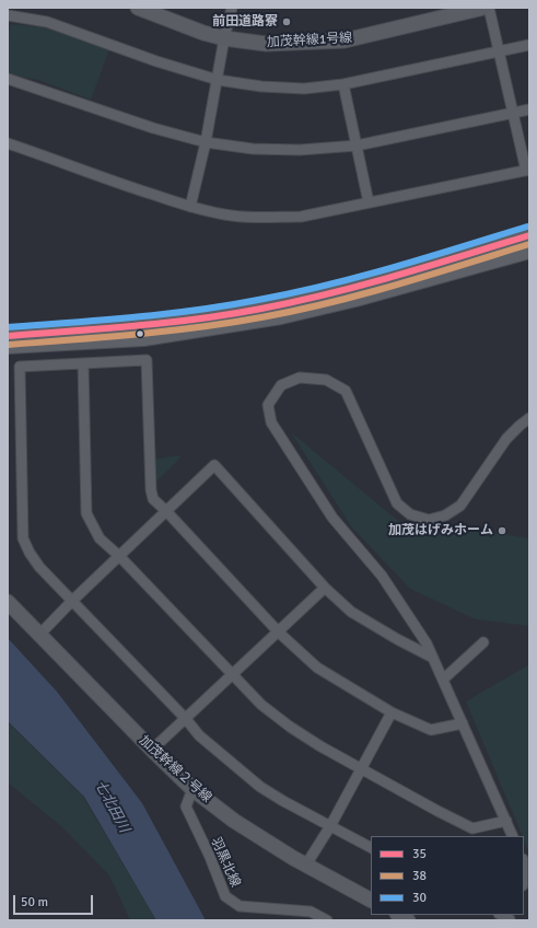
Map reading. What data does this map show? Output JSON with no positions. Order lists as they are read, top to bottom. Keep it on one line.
{"streets":{"street":["加茂幹線1号線","加茂幹線２号線","羽黒北線"]},"crossings":[["加茂幹線２号線","羽黒北線"]],"water":["七北田川"],"places":["前田道路寮","加茂はげみホーム"],"lines":["transit line 30","transit line 35","transit line 38"],"legend":["35","38","30"],"scale_bar":"50 m"}
